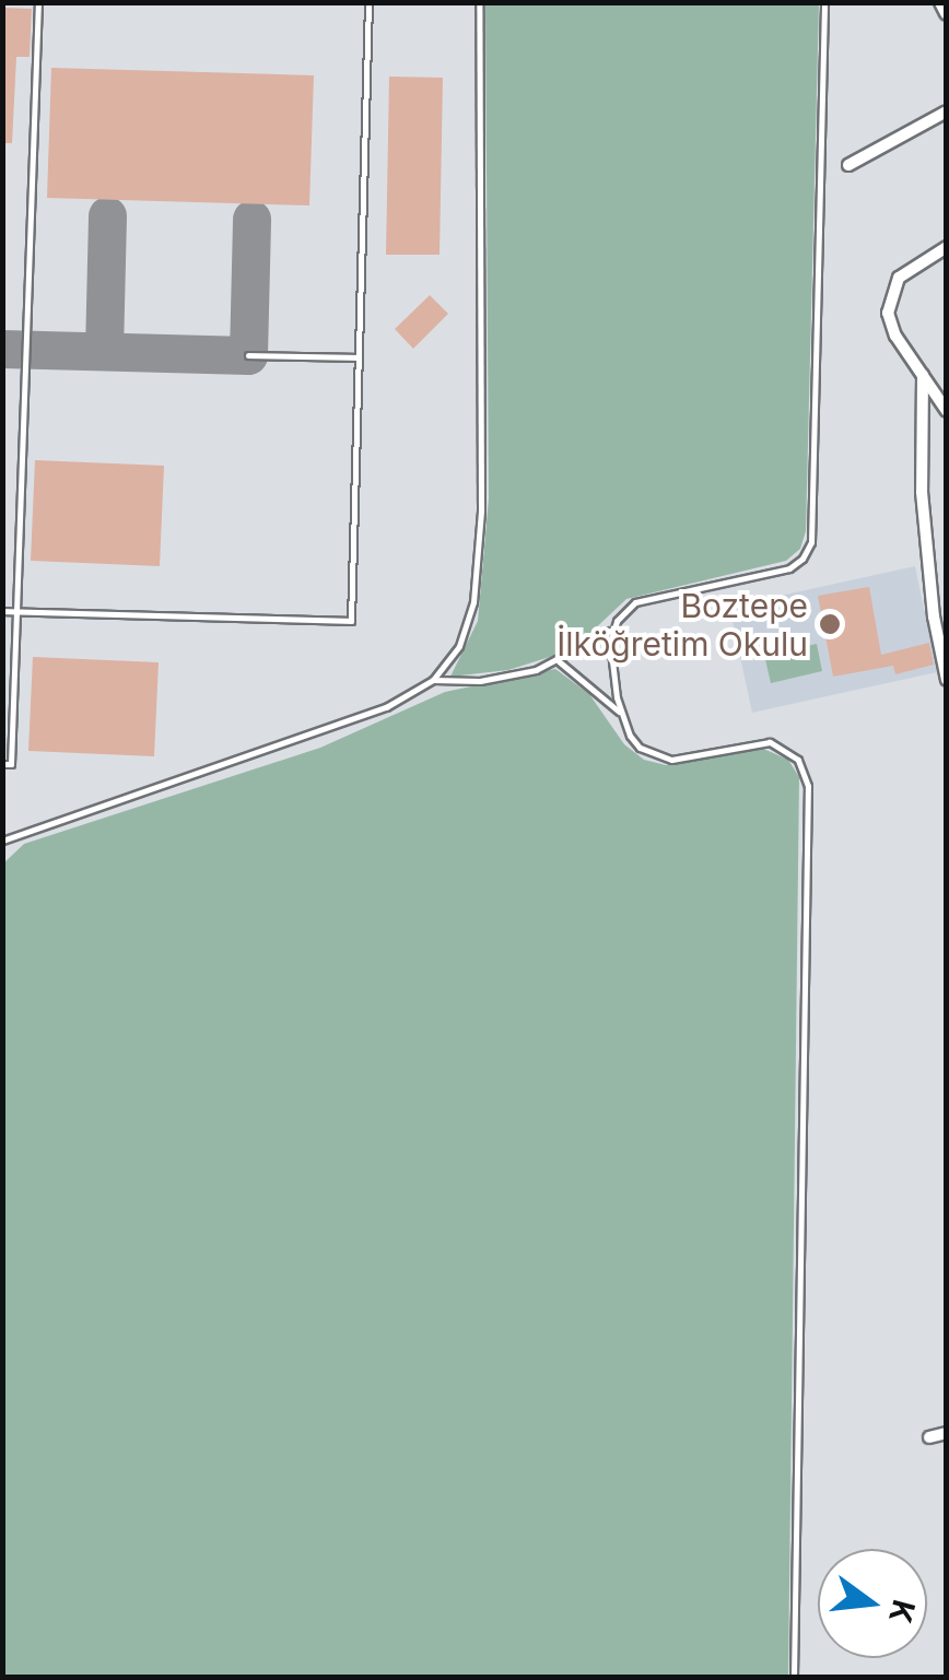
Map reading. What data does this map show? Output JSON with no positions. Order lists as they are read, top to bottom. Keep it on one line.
{"places":["Boztepe İlköğretim Okulu"],"north":"right"}
